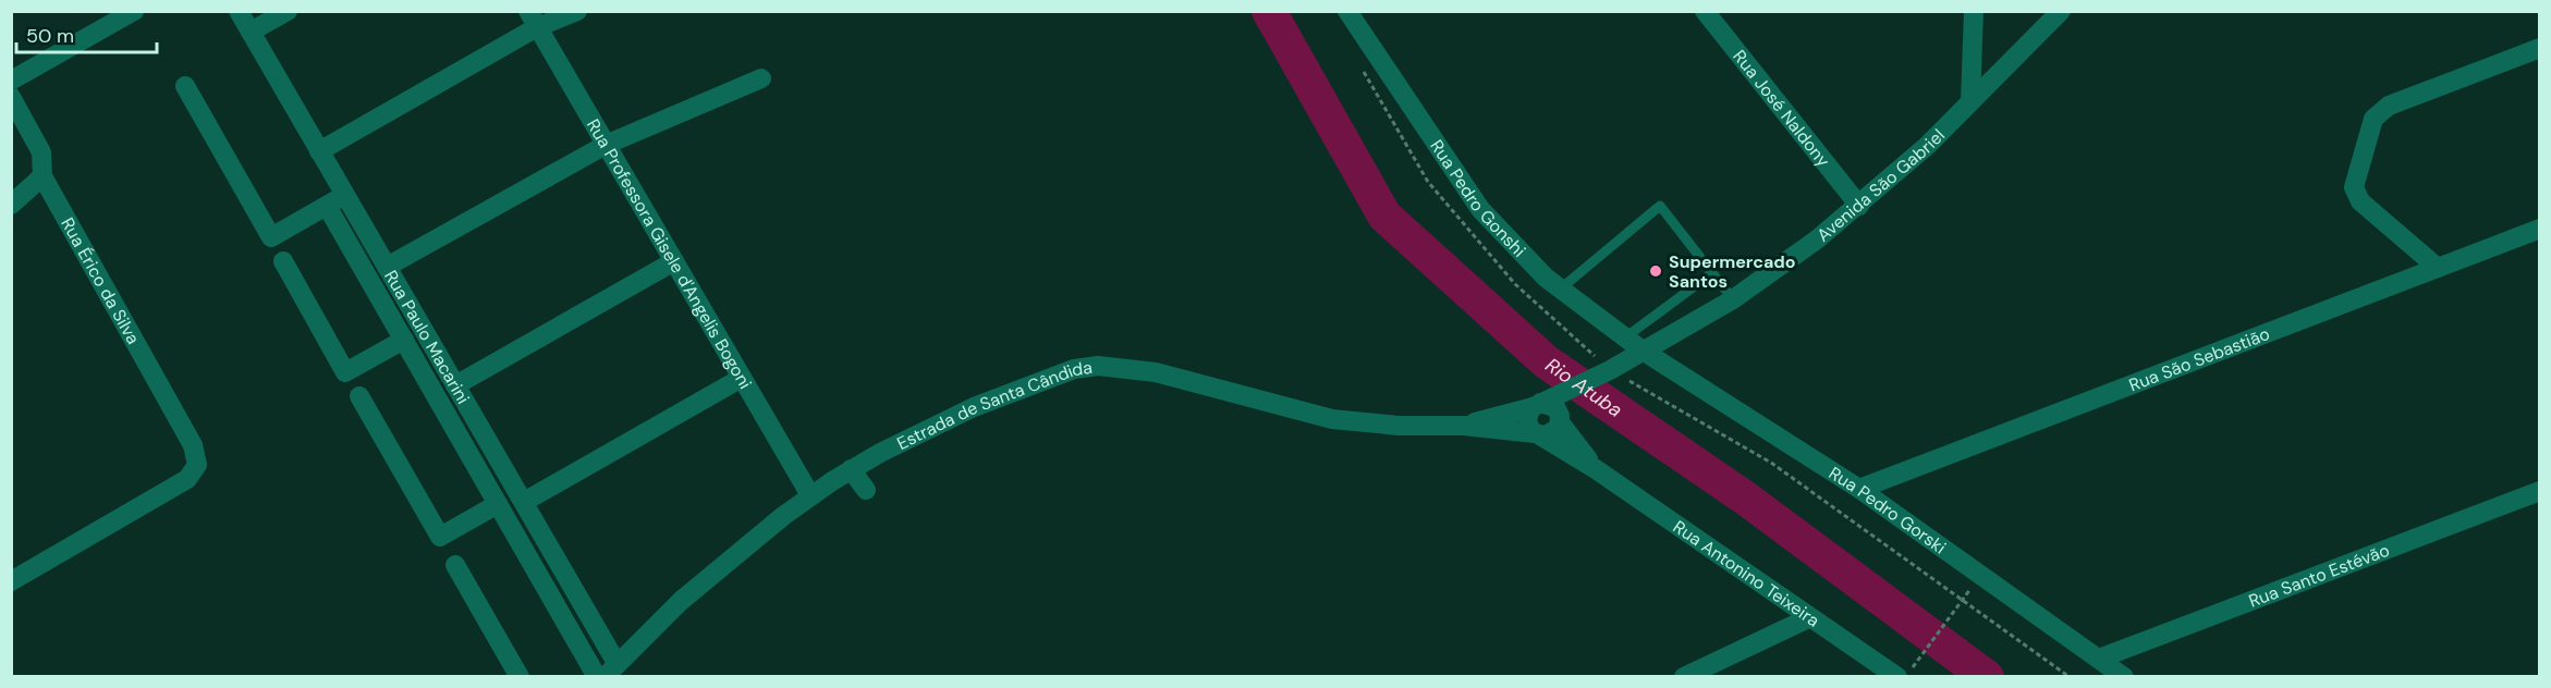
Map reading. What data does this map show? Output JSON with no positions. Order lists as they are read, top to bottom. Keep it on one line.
{"streets":{"street":["Rua José Naldony","Avenida São Gabriel","Rua Pedro Gonshi","Rua Professora Gisele d'Angelis Bogoni","Rua Érico da Silva","Rua Paulo Macarini","Rua São Sebastião","Estrada de Santa Cândida","Rua Pedro Gorski","Rua Antonino Teixeira","Rua Santo Estévão"]},"crossings":[["Rua José Naldony","Avenida São Gabriel"],["Avenida São Gabriel","Rua Pedro Gonshi"],["Avenida São Gabriel","Estrada de Santa Cândida"],["Avenida São Gabriel","Rua Pedro Gorski"],["Rua Pedro Gonshi","Rua Pedro Gorski"],["Rua Professora Gisele d'Angelis Bogoni","Estrada de Santa Cândida"],["Rua Paulo Macarini","Estrada de Santa Cândida"],["Rua São Sebastião","Rua Pedro Gorski"],["Estrada de Santa Cândida","Rua Antonino Teixeira"],["Rua Pedro Gorski","Rua Santo Estévão"]],"water":["Rio Atuba"],"places":["Supermercado Santos"],"scale_bar":"50 m"}
